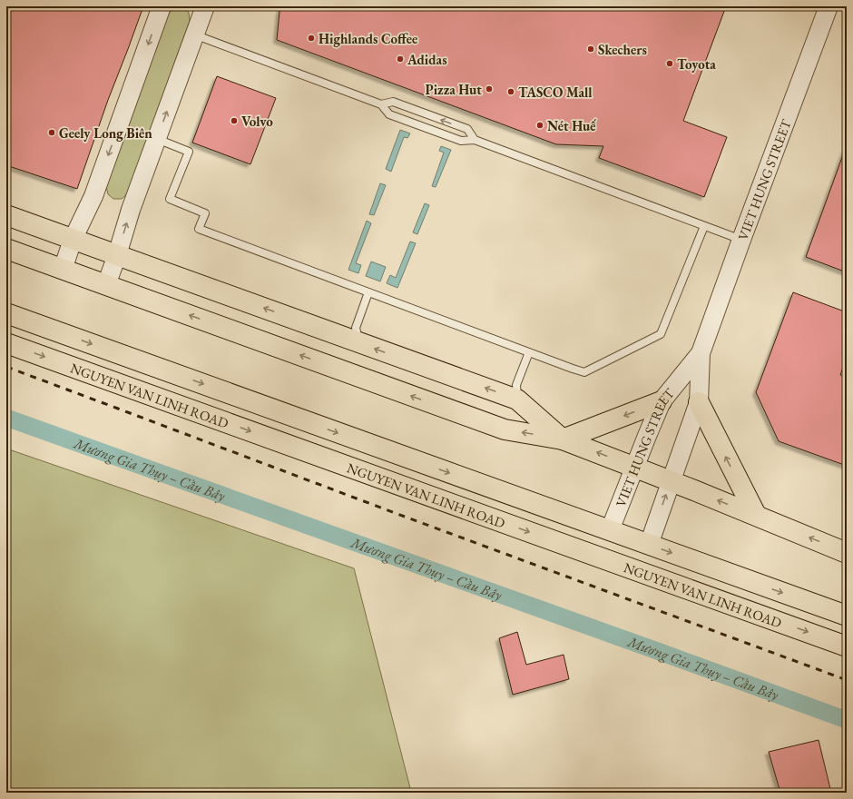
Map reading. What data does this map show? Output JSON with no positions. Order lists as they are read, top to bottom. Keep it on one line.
{"streets":{"highway":["NGUYEN VAN LINH ROAD"],"street":["VIET HUNG STREET"]},"crossings":[["VIET HUNG STREET","NGUYEN VAN LINH ROAD"]],"water":["Mương Gia Thụy – Cầu Bây"],"places":["Highlands Coffee","Skechers","Adidas","Toyota","Pizza Hut","TASCO Mall","Volvo","Nét Huế","Geely Long Biên"]}
